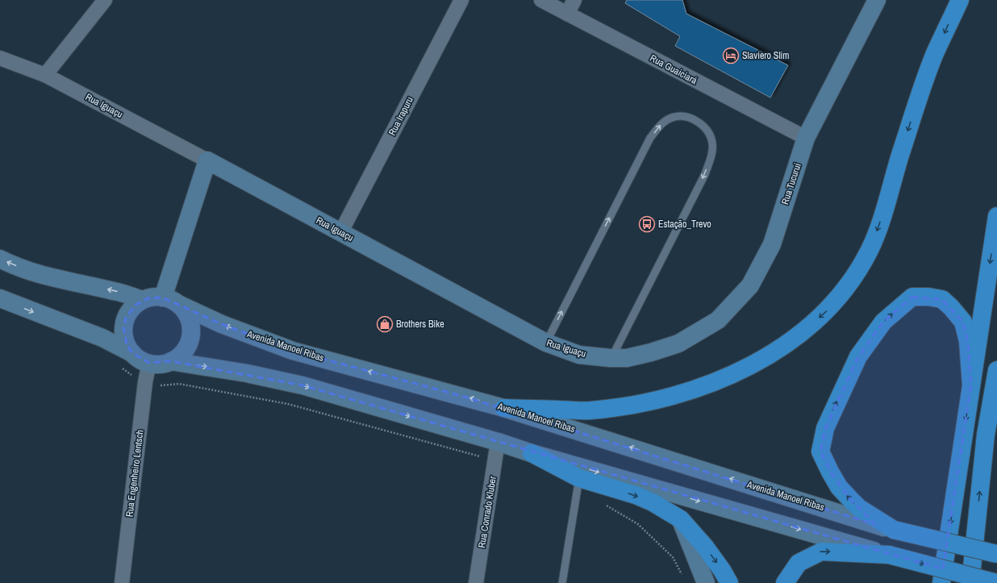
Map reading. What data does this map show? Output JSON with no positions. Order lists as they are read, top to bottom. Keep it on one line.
{"streets":{"main road":["Rua Iguaçu","Rua Tucurui","Avenida Manoel Ribas"],"street":["Rua Guaiciará","Rua Irapuru","Rua Engenheiro Lentsch","Rua Conrado Kluber"]},"crossings":[["Rua Guaiciará","Rua Tucurui"],["Rua Iguaçu","Rua Irapuru"],["Rua Iguaçu","Rua Tucurui"],["Avenida Manoel Ribas","Rua Engenheiro Lentsch"]],"places":{"hotel":["Slaviero Slim"],"bus stop":["Estação_Trevo"],"shop":["Brothers Bike"]}}
